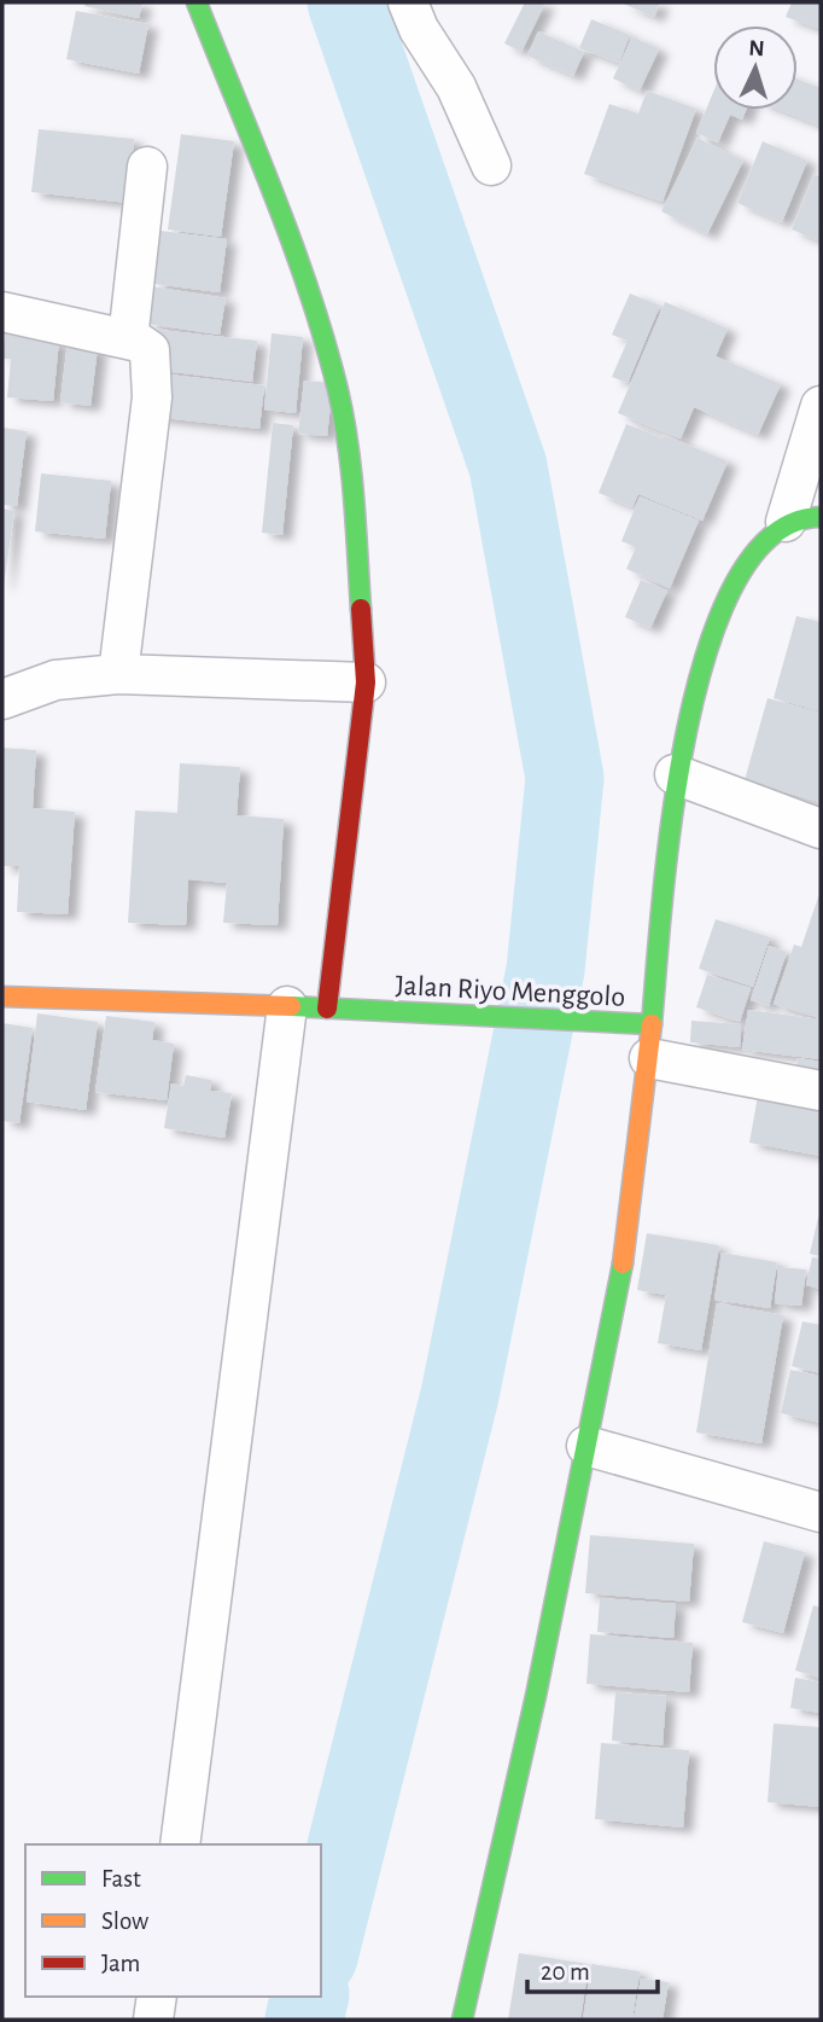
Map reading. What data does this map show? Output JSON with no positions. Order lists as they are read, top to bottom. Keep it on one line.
{"streets":{"street":["Jalan Riyo Menggolo"]},"legend":["Fast","Slow","Jam"],"scale_bar":"20 m","north":"top"}
